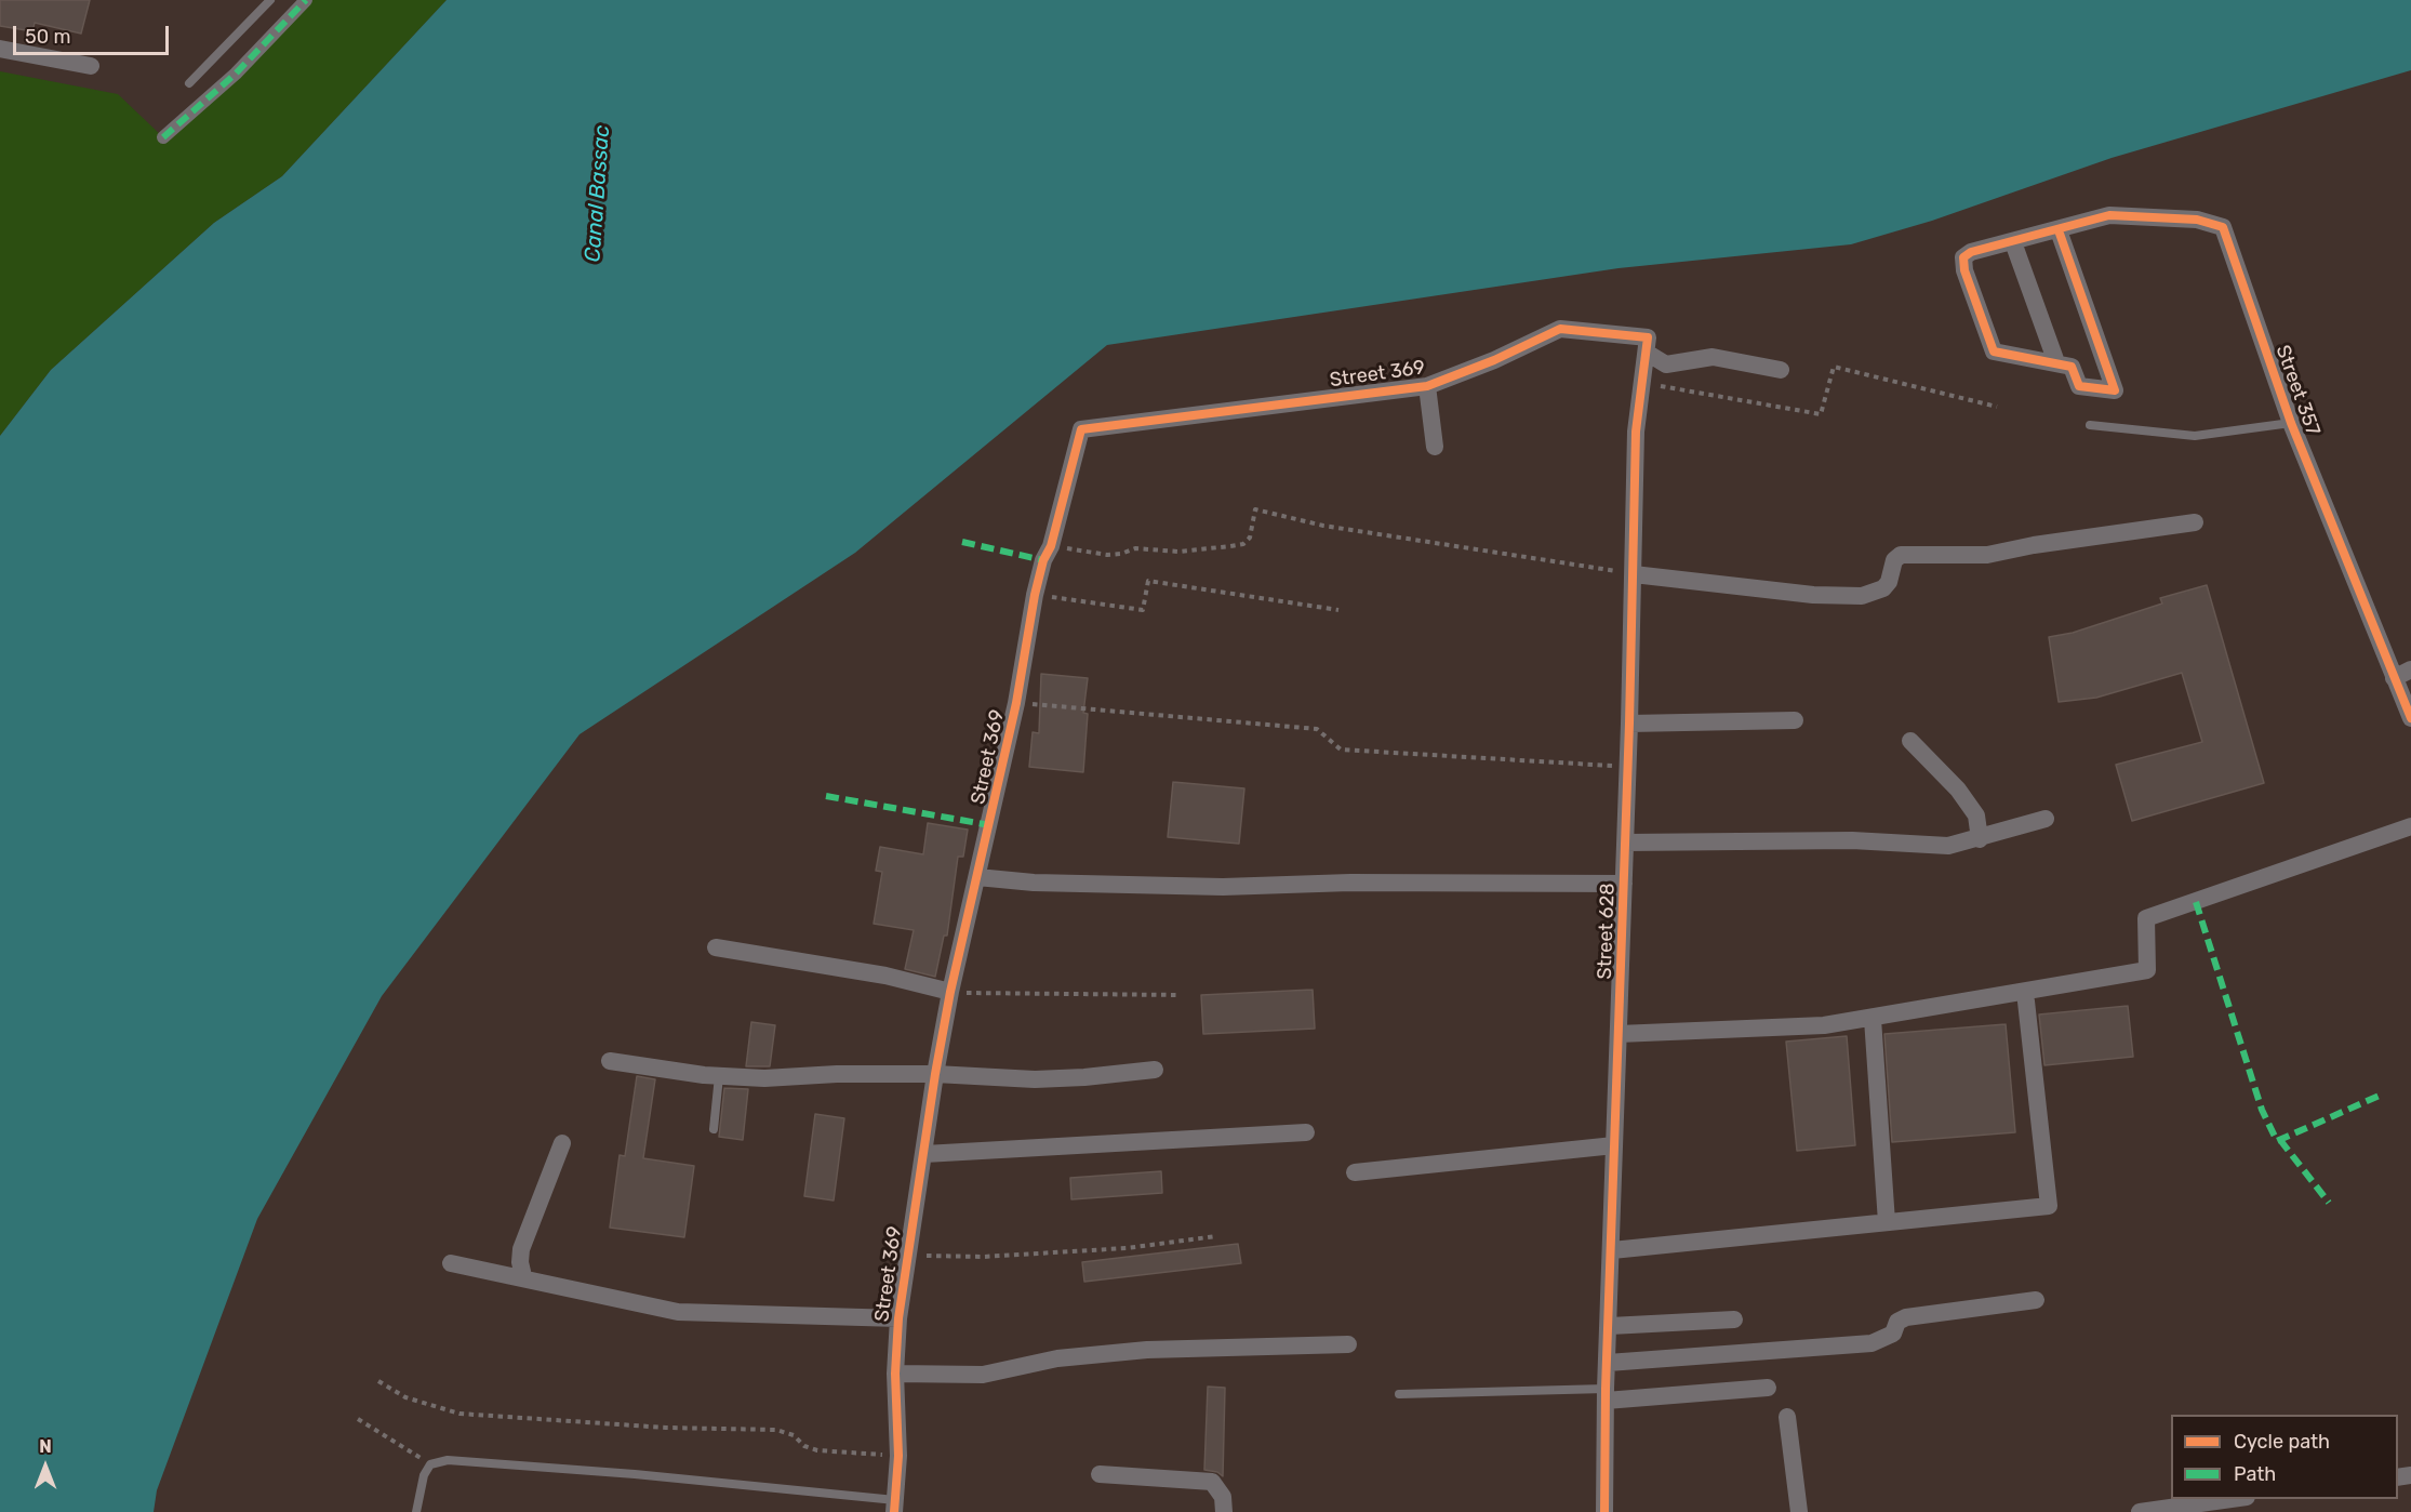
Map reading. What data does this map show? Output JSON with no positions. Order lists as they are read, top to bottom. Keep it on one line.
{"streets":{"street":["Street 369","Street 357","Street 628"]},"crossings":[["Street 369","Street 628"]],"water":["Canal Bassac"],"legend":["Cycle path","Path"],"scale_bar":"50 m","north":"top"}
